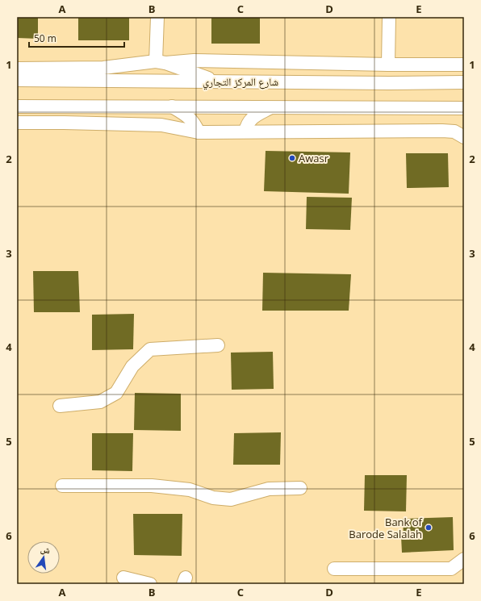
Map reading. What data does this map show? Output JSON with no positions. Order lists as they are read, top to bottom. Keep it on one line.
{"streets":{"street":["شارع المركز التجاري"]},"places":["Awasr","Bank of Barode Salalah"],"scale_bar":"50 m","north":"top","grid":{"columns":["A","B","C","D","E"],"rows":["1","2","3","4","5","6"]}}
